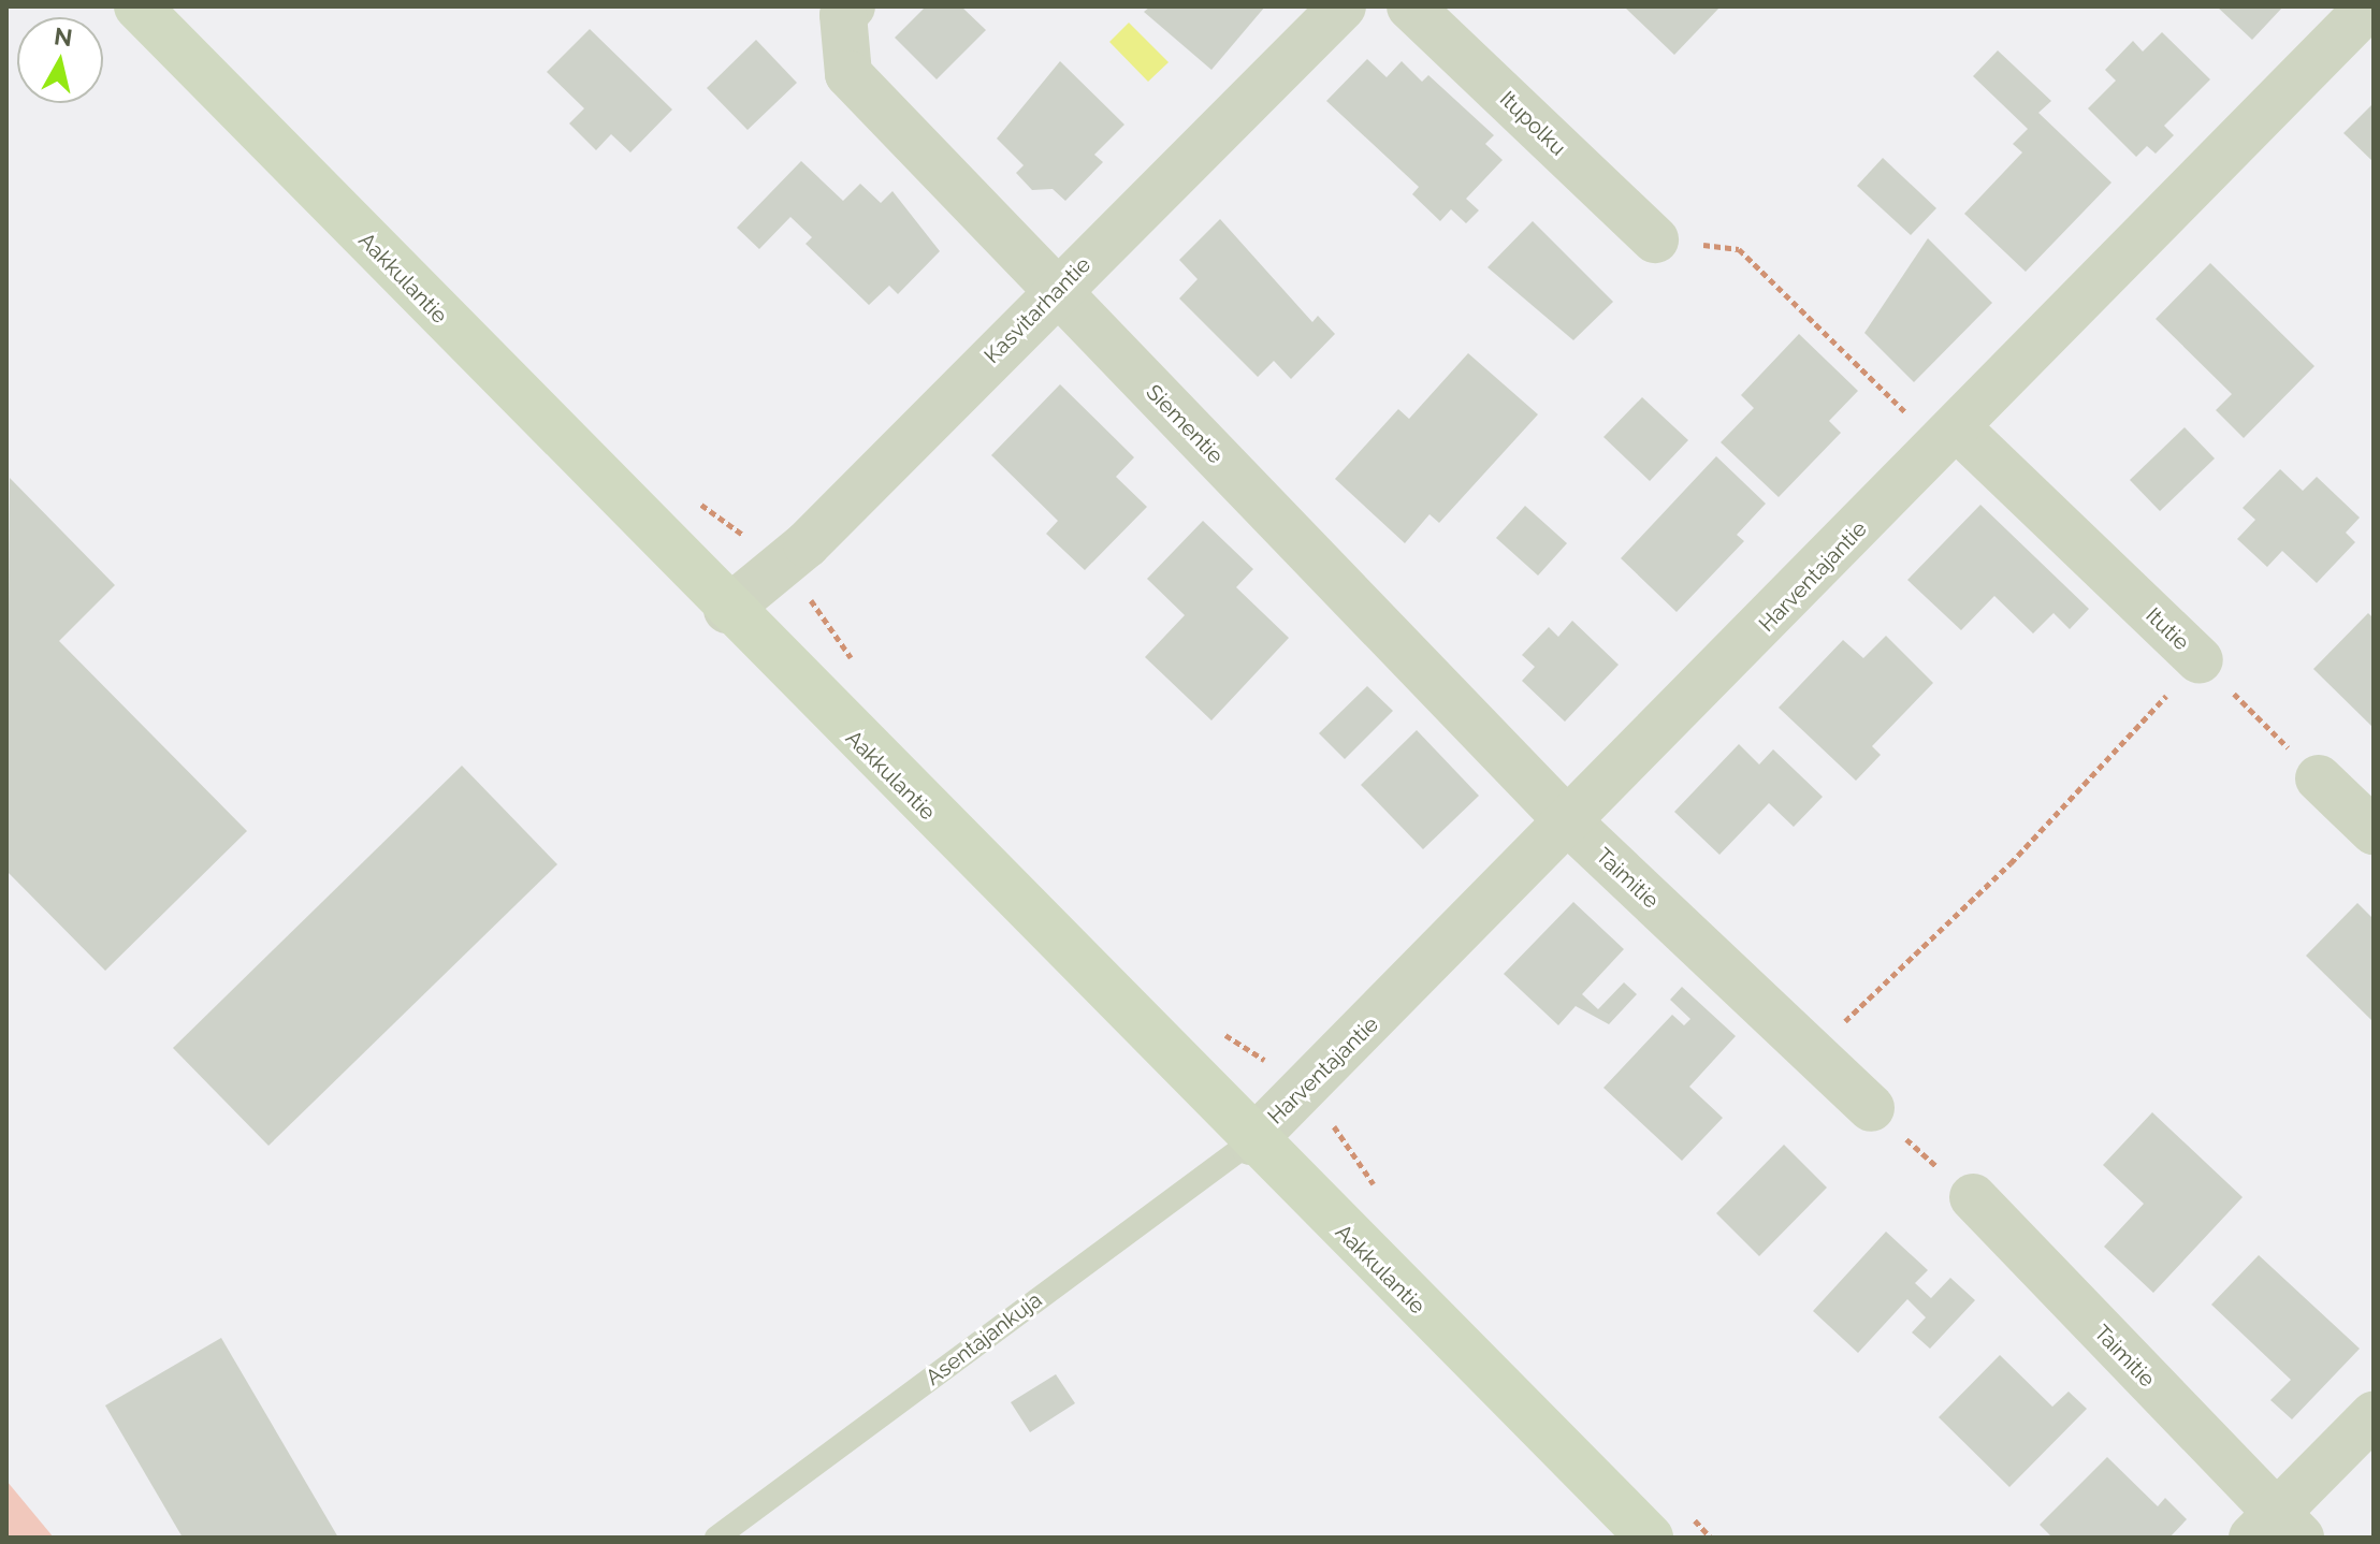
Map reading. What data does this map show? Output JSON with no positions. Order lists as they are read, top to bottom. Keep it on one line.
{"streets":{"street":["Itupolku","Aakkulantie","Kasvitarhantie","Siementie","Harventajantie","Itutie","Taimitie"],"lane":["Asentajankuja"]},"crossings":[["Aakkulantie","Kasvitarhantie"],["Aakkulantie","Harventajantie"],["Aakkulantie","Asentajankuja"],["Kasvitarhantie","Siementie"],["Siementie","Harventajantie"],["Siementie","Taimitie"],["Harventajantie","Itutie"],["Harventajantie","Taimitie"],["Harventajantie","Asentajankuja"]],"north":"top"}
